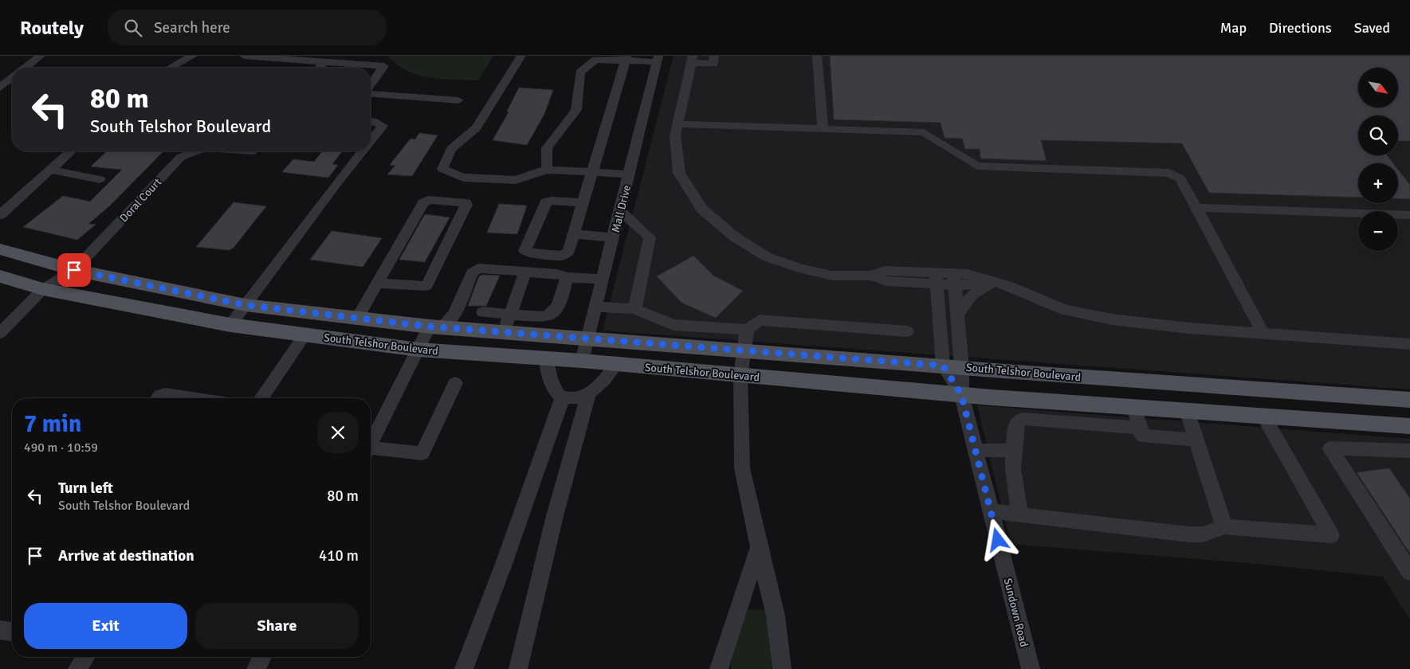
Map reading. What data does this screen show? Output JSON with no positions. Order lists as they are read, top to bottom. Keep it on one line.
{"streets":{"main road":["South Telshor Boulevard"],"street":["Doral Court","Mall Drive","Sundown Road"]},"crossings":[["Doral Court","South Telshor Boulevard"],["Mall Drive","South Telshor Boulevard"],["South Telshor Boulevard","Sundown Road"]],"north":"bottom right","page":{"header":"Routely","search":"Search here","nav":["Map","Directions","Saved"],"map_buttons":["+","−"],"turn":["80 m","South Telshor Boulevard"],"heading":["7 min","490 m · 10:59"],"list":[{"name":"Turn left","note":"South Telshor Boulevard","value":"80 m"},{"name":"Arrive at destination","value":"410 m"}],"buttons":["Exit","Share"]}}
